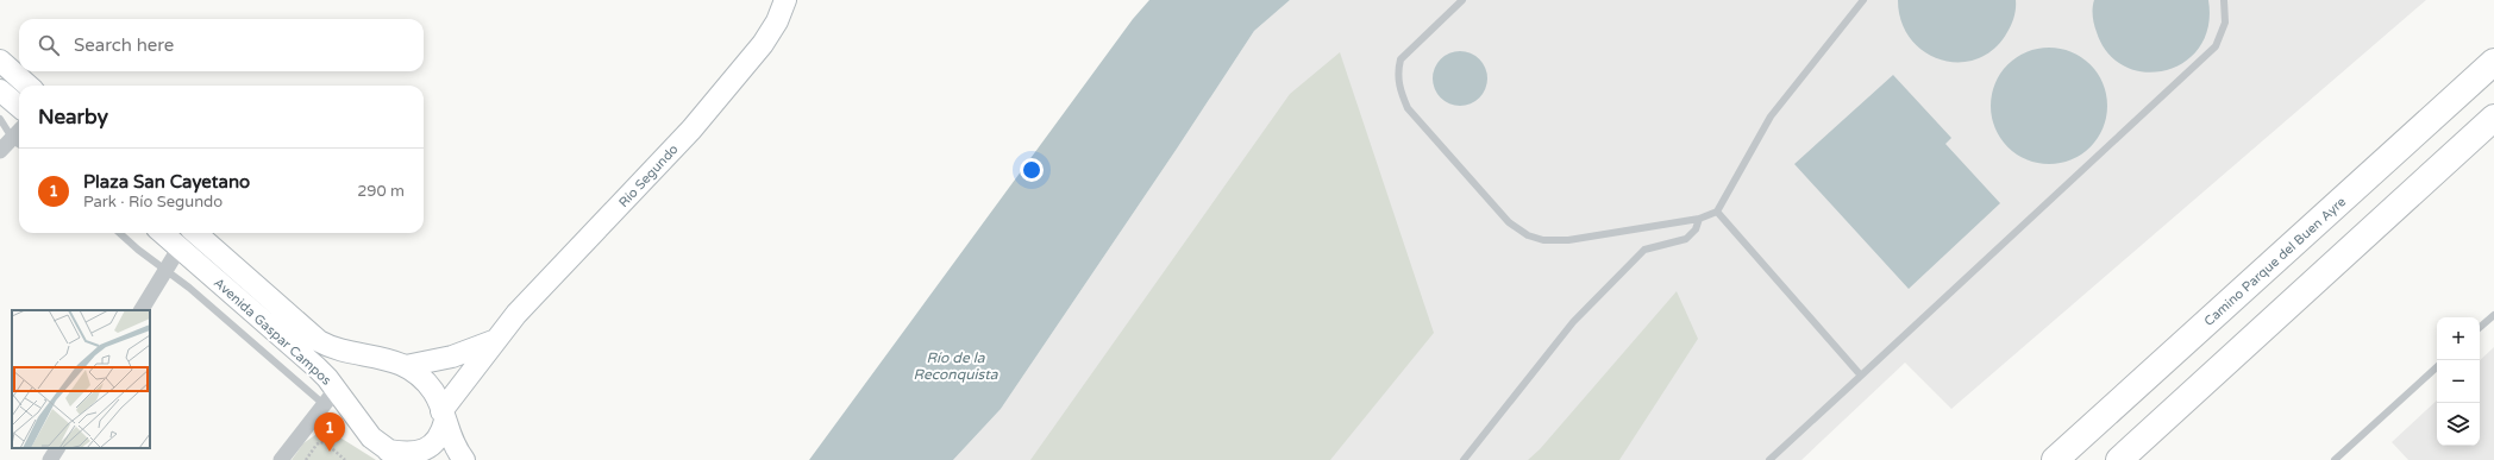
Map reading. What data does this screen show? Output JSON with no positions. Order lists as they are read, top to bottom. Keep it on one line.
{"streets":{"highway":["Camino Parque del Buen Ayre"],"main road":["Río Segundo","Avenida Gaspar Campos"]},"crossings":[["Río Segundo","Avenida Gaspar Campos"]],"water":["Río de la Reconquista"],"page":{"search":"Search here","heading":"Nearby","list":[{"mark":"1","name":"Plaza San Cayetano","note":"Park · Río Segundo","value":"290 m"}],"map_buttons":["+","−"],"pins":"1"}}
